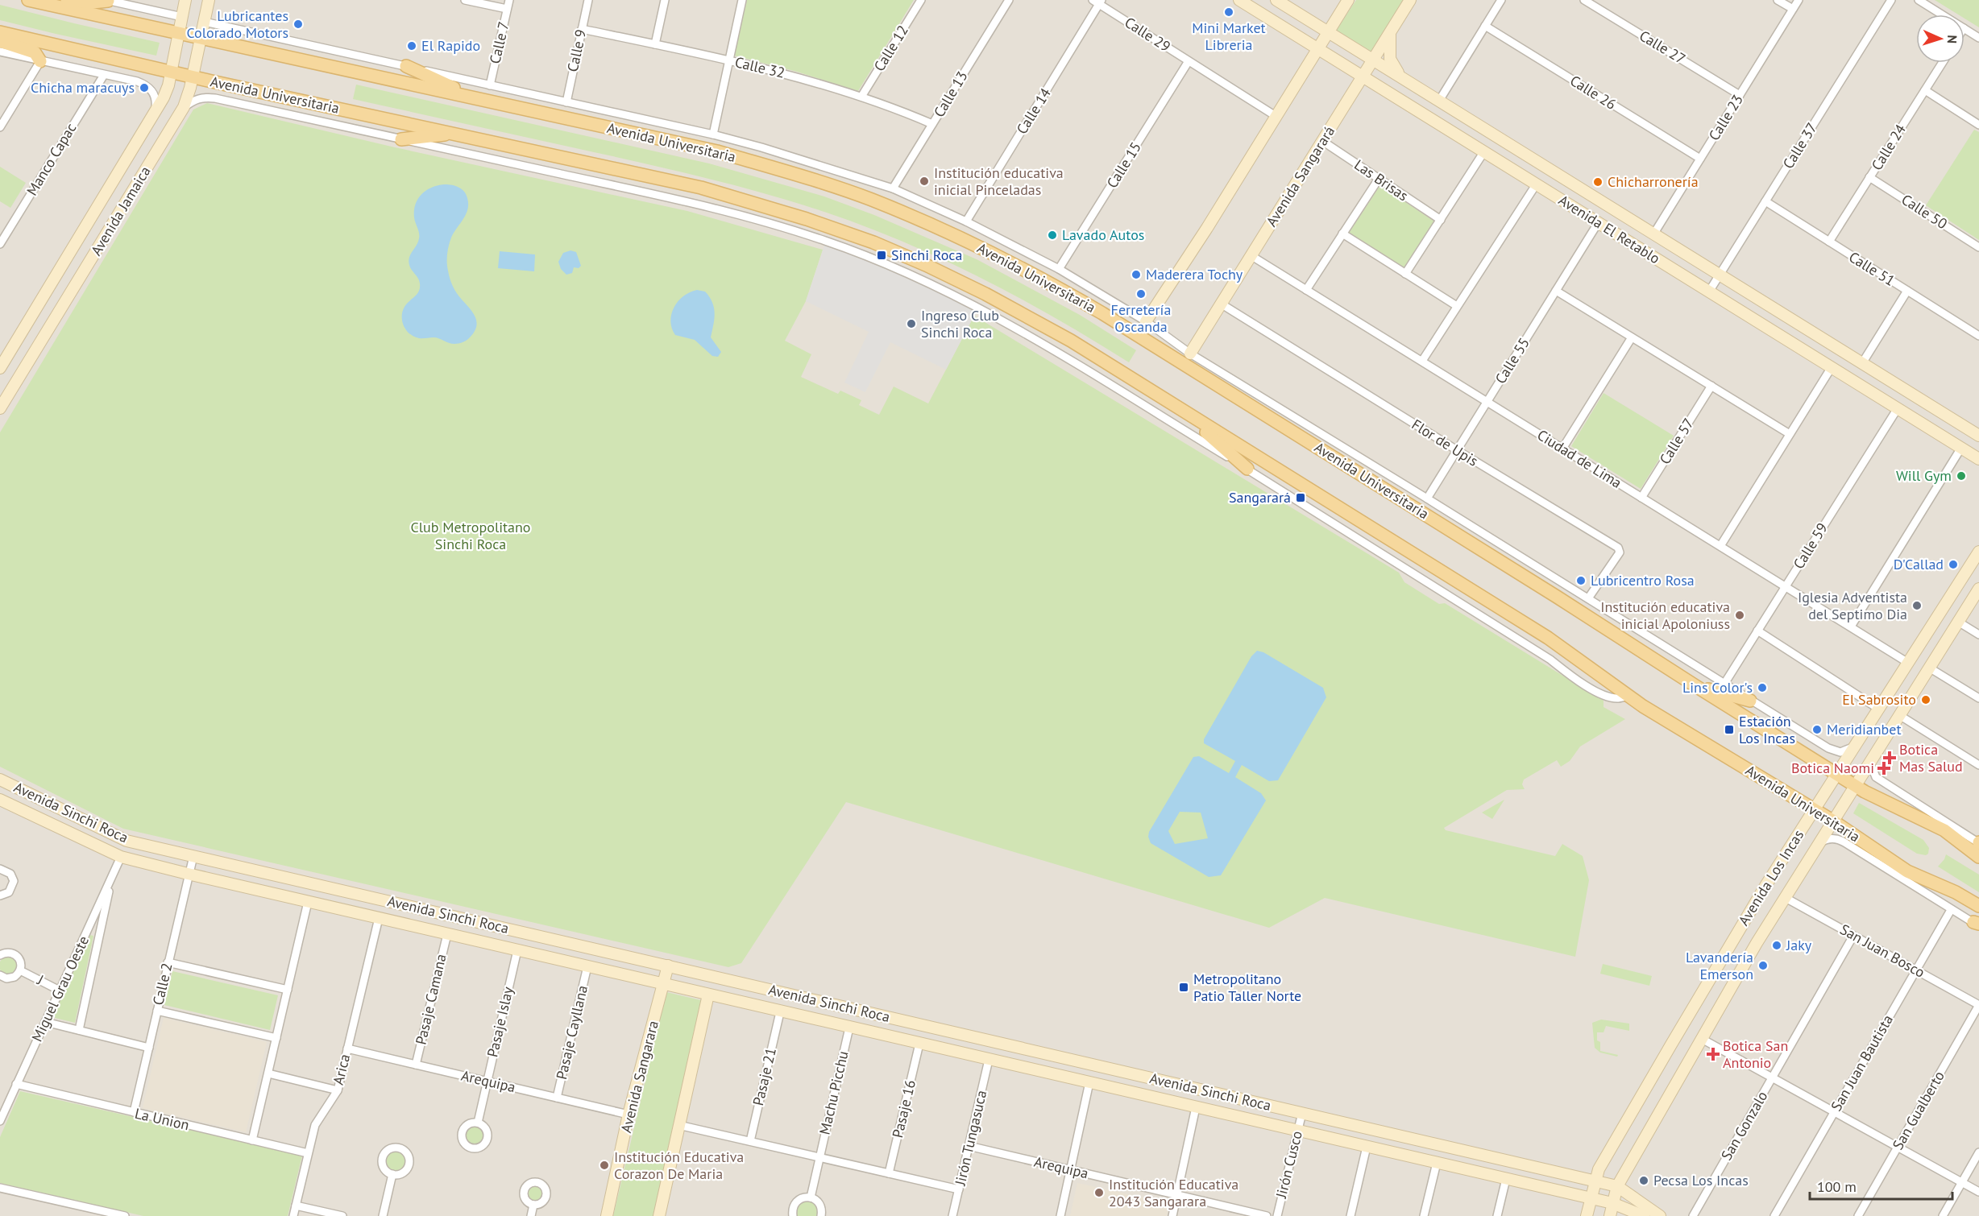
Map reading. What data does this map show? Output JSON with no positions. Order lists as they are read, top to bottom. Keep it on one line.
{"streets":{"main road":["Avenida Universitaria","Avenida Sangarará","Avenida Jamaica","Avenida El Retablo","Avenida Sinchi Roca","Avenida Los Incas","Avenida Sangarara"],"street":["Calle 29","Calle 7","Calle 27","Calle 12","Calle 9","Calle 32","Calle 26","Calle 13","Calle 14","Calle 23","Calle 37","Calle 24","Manco Capac","Calle 15","Las Brisas","Calle 50","Calle 51","Calle 55","Calle 57","Flor de Upis","Ciudad de Lima","Calle 59","San Juan Bosco","J","Calle 2","Miguel Grau Oeste","Pasaje Camana","Pasaje Islay","Pasaje Cayllana","San Juan Bautista","Arica","Pasaje 21","Arequipa","Machu Picchu","Pasaje 16","San Gualberto","La Union","San Gonzalo","Jirón Tungasuca","Jirón Cusco"]},"crossings":[["Calle 29","Calle 14"],["Calle 29","Calle 15"],["Calle 7","Avenida Universitaria"],["Calle 27","Calle 23"],["Calle 12","Calle 32"],["Calle 9","Calle 32"],["Calle 9","Avenida Universitaria"],["Calle 32","Calle 13"],["Calle 26","Calle 23"],["Calle 13","Avenida Universitaria"],["Avenida Universitaria","Calle 14"],["Avenida Universitaria","Calle 15"],["Avenida Universitaria","Avenida Sangarará"],["Avenida Universitaria","Avenida Jamaica"],["Avenida Universitaria","Calle 55"],["Avenida Universitaria","Flor de Upis"],["Avenida Universitaria","Calle 59"],["Avenida Universitaria","Avenida Los Incas"],["Avenida Universitaria","San Juan Bautista"],["Calle 23","Avenida El Retablo"],["Calle 37","Avenida El Retablo"],["Calle 37","Calle 51"],["Calle 24","Calle 50"],["Calle 24","Calle 51"],["Avenida Sangarará","Las Brisas"],["Avenida Sangarará","Avenida El Retablo"],["Avenida Sangarará","Flor de Upis"],["Avenida Sangarará","Ciudad de Lima"],["Avenida El Retablo","Calle 55"],["Avenida El Retablo","Calle 59"],["Calle 55","Flor de Upis"],["Calle 55","Ciudad de Lima"],["Calle 57","Ciudad de Lima"],["Ciudad de Lima","Calle 59"],["Ciudad de Lima","Avenida Los Incas"],["Avenida Sinchi Roca","Avenida Los Incas"],["Avenida Sinchi Roca","Calle 2"],["Avenida Sinchi Roca","Miguel Grau Oeste"],["Avenida Sinchi Roca","Pasaje Camana"],["Avenida Sinchi Roca","Pasaje Islay"],["Avenida Sinchi Roca","Pasaje Cayllana"],["Avenida Sinchi Roca","Arica"],["Avenida Sinchi Roca","Avenida Sangarara"],["Avenida Sinchi Roca","Pasaje 21"],["Avenida Sinchi Roca","Machu Picchu"],["Avenida Sinchi Roca","Pasaje 16"],["Avenida Sinchi Roca","Jirón Tungasuca"],["Avenida Sinchi Roca","Jirón Cusco"],["Avenida Los Incas","San Juan Bosco"],["San Juan Bosco","San Juan Bautista"],["San Juan Bosco","San Gualberto"],["San Juan Bosco","San Gonzalo"],["J","Miguel Grau Oeste"],["Calle 2","La Union"],["Miguel Grau Oeste","La Union"],["Pasaje Camana","Arequipa"],["Pasaje Islay","Arequipa"],["Pasaje Cayllana","Arequipa"],["Arica","Arequipa"],["Arica","La Union"],["Avenida Sangarara","Arequipa"],["Arequipa","Jirón Tungasuca"]],"parks":["Club Metropolitano Sinchi Roca"],"places":{"other":["Mini Market Libreria","Lubricantes Colorado Motors","El Rapido","Chicha maracuys","Institución educativa inicial Pinceladas","Chicharronería","Lavado Autos","Maderera Tochy","Ferretería Oscanda","Ingreso Club Sinchi Roca","Will Gym","D'Callad","Lubricentro Rosa","Iglesia Adventista del Septimo Dia","Institución educativa inicial Apoloniuss","Lins Color's","El Sabrosito","Meridianbet","Jaky","Lavandería Emerson","Institución Educativa Corazon De Maria","Pecsa Los Incas","Institución Educativa 2043 Sangarara"],"transit":["Sinchi Roca","Sangarará","Estación Los Incas","Metropolitano Patio Taller Norte"],"health":["Botica Mas Salud","Botica Naomi","Botica San Antonio"]},"scale_bar":"100 m","north":"right"}
